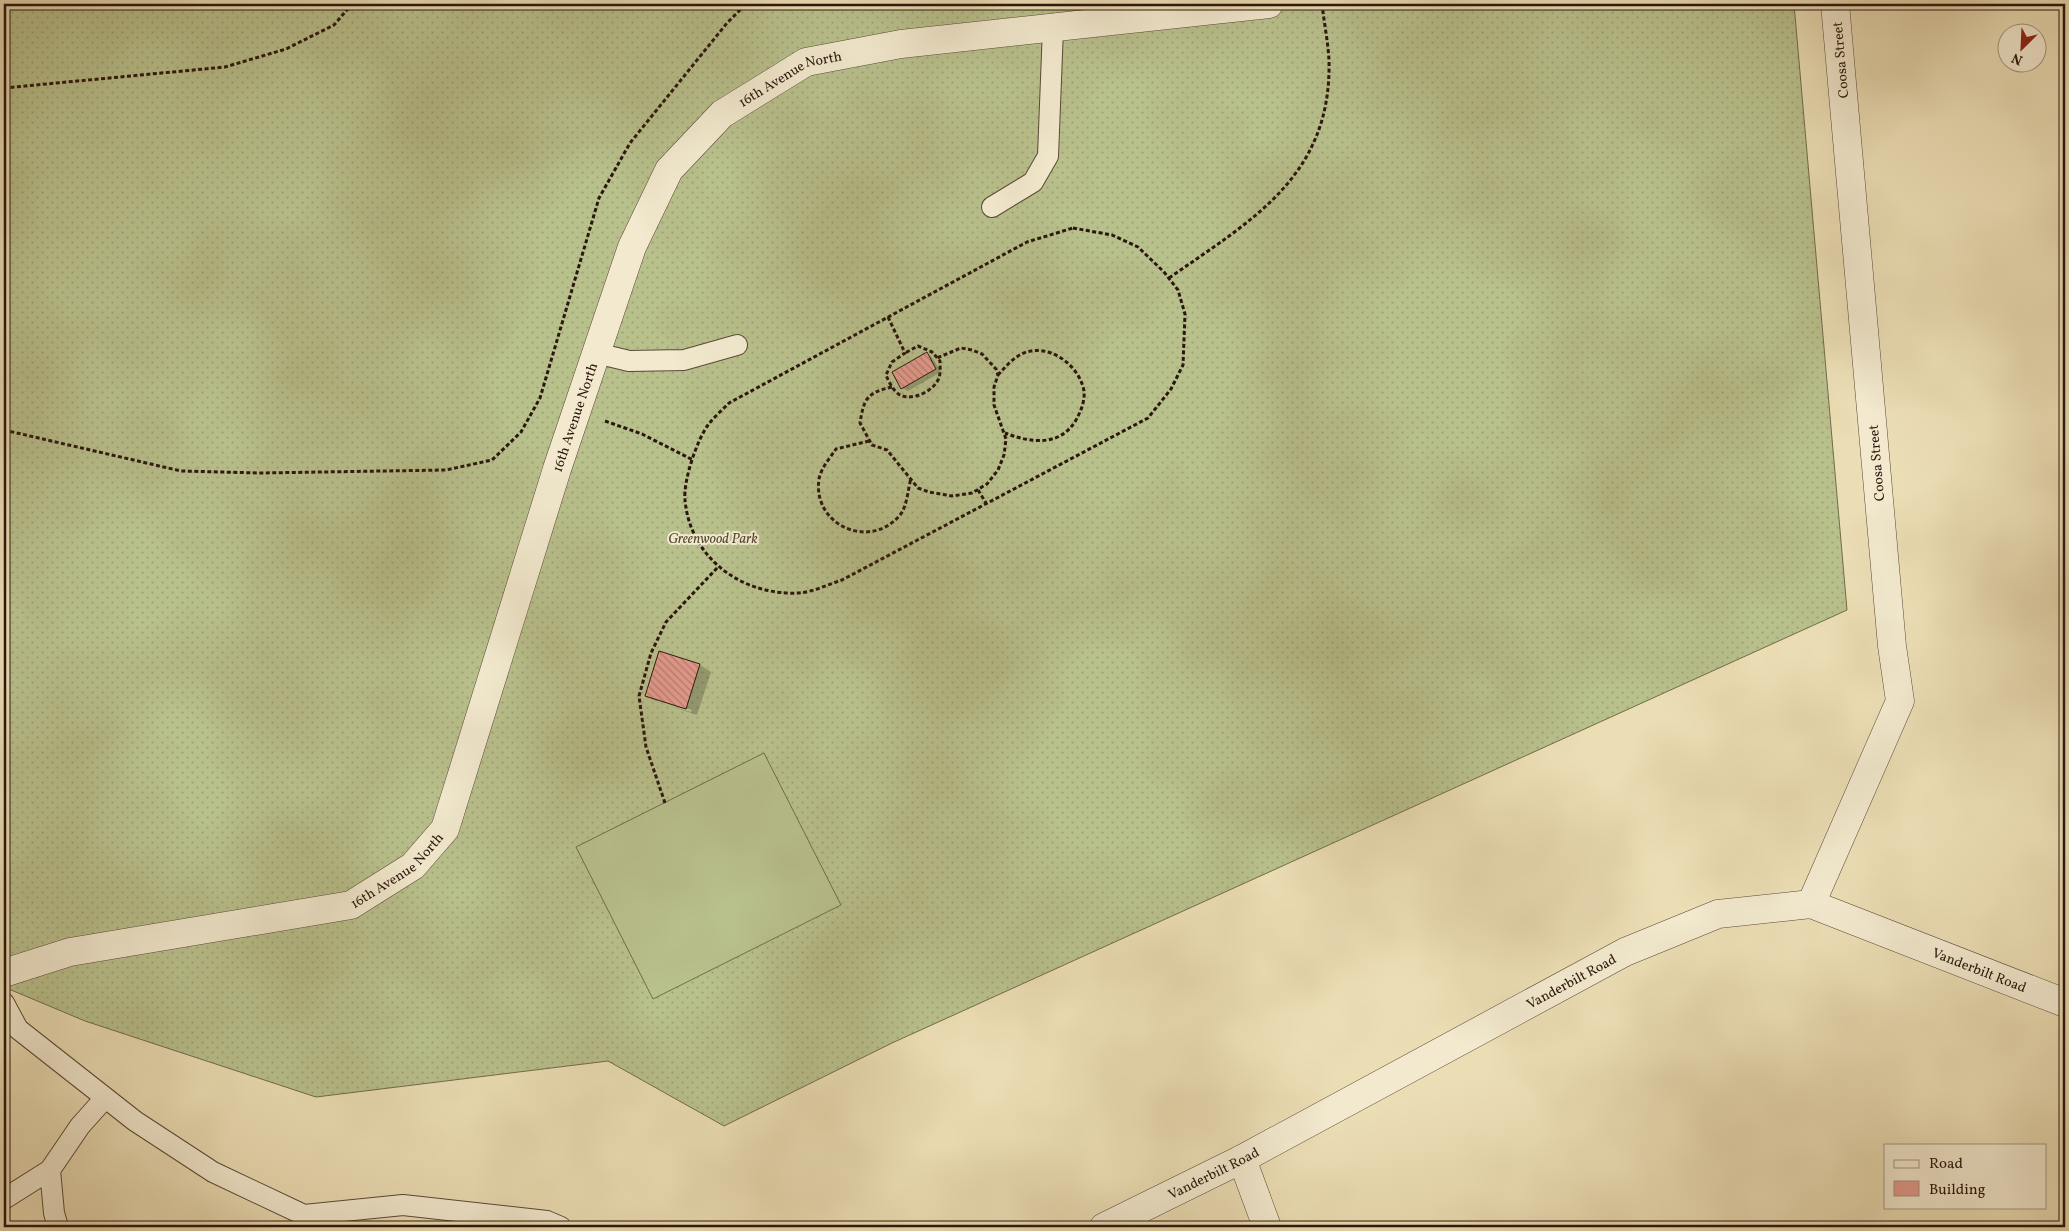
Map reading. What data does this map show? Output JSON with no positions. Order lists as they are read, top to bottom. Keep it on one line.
{"streets":{"street":["Coosa Street","16th Avenue North","Vanderbilt Road"]},"crossings":[["Coosa Street","Vanderbilt Road"]],"parks":["Greenwood Park"],"legend":["Road","Building"],"north":"bottom left"}
